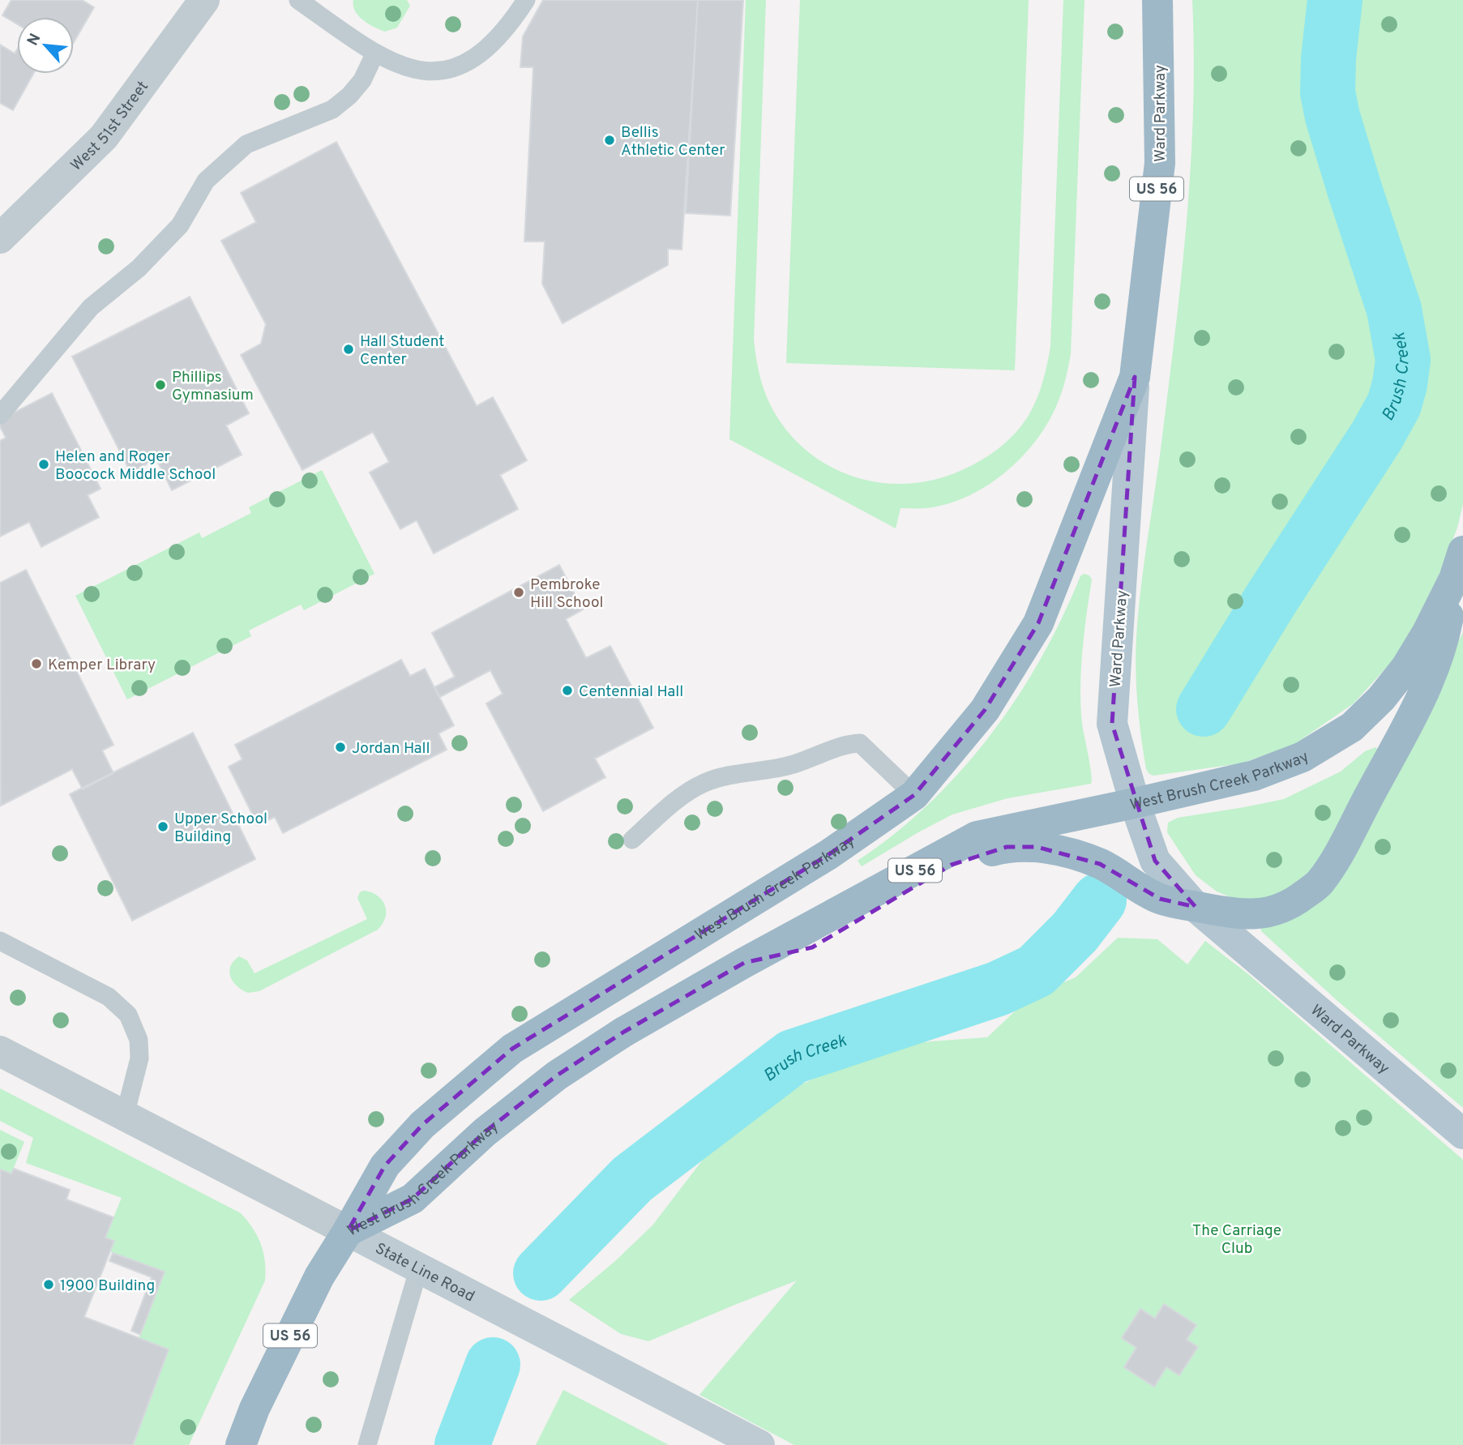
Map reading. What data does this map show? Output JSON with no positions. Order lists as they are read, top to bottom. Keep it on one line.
{"streets":{"highway":["Ward Parkway","US 56","West Brush Creek Parkway"],"main road":["State Line Road"],"street":["West 51st Street"]},"crossings":[["Ward Parkway","West Brush Creek Parkway"],["US 56","West Brush Creek Parkway"],["US 56","State Line Road"],["West Brush Creek Parkway","State Line Road"]],"water":["Brush Creek"],"parks":["The Carriage Club"],"places":["Bellis Athletic Center","Hall Student Center","Phillips Gymnasium","Helen and Roger Boocock Middle School","Pembroke Hill School","Kemper Library","Centennial Hall","Jordan Hall","Upper School Building","1900 Building"],"north":"top left"}
